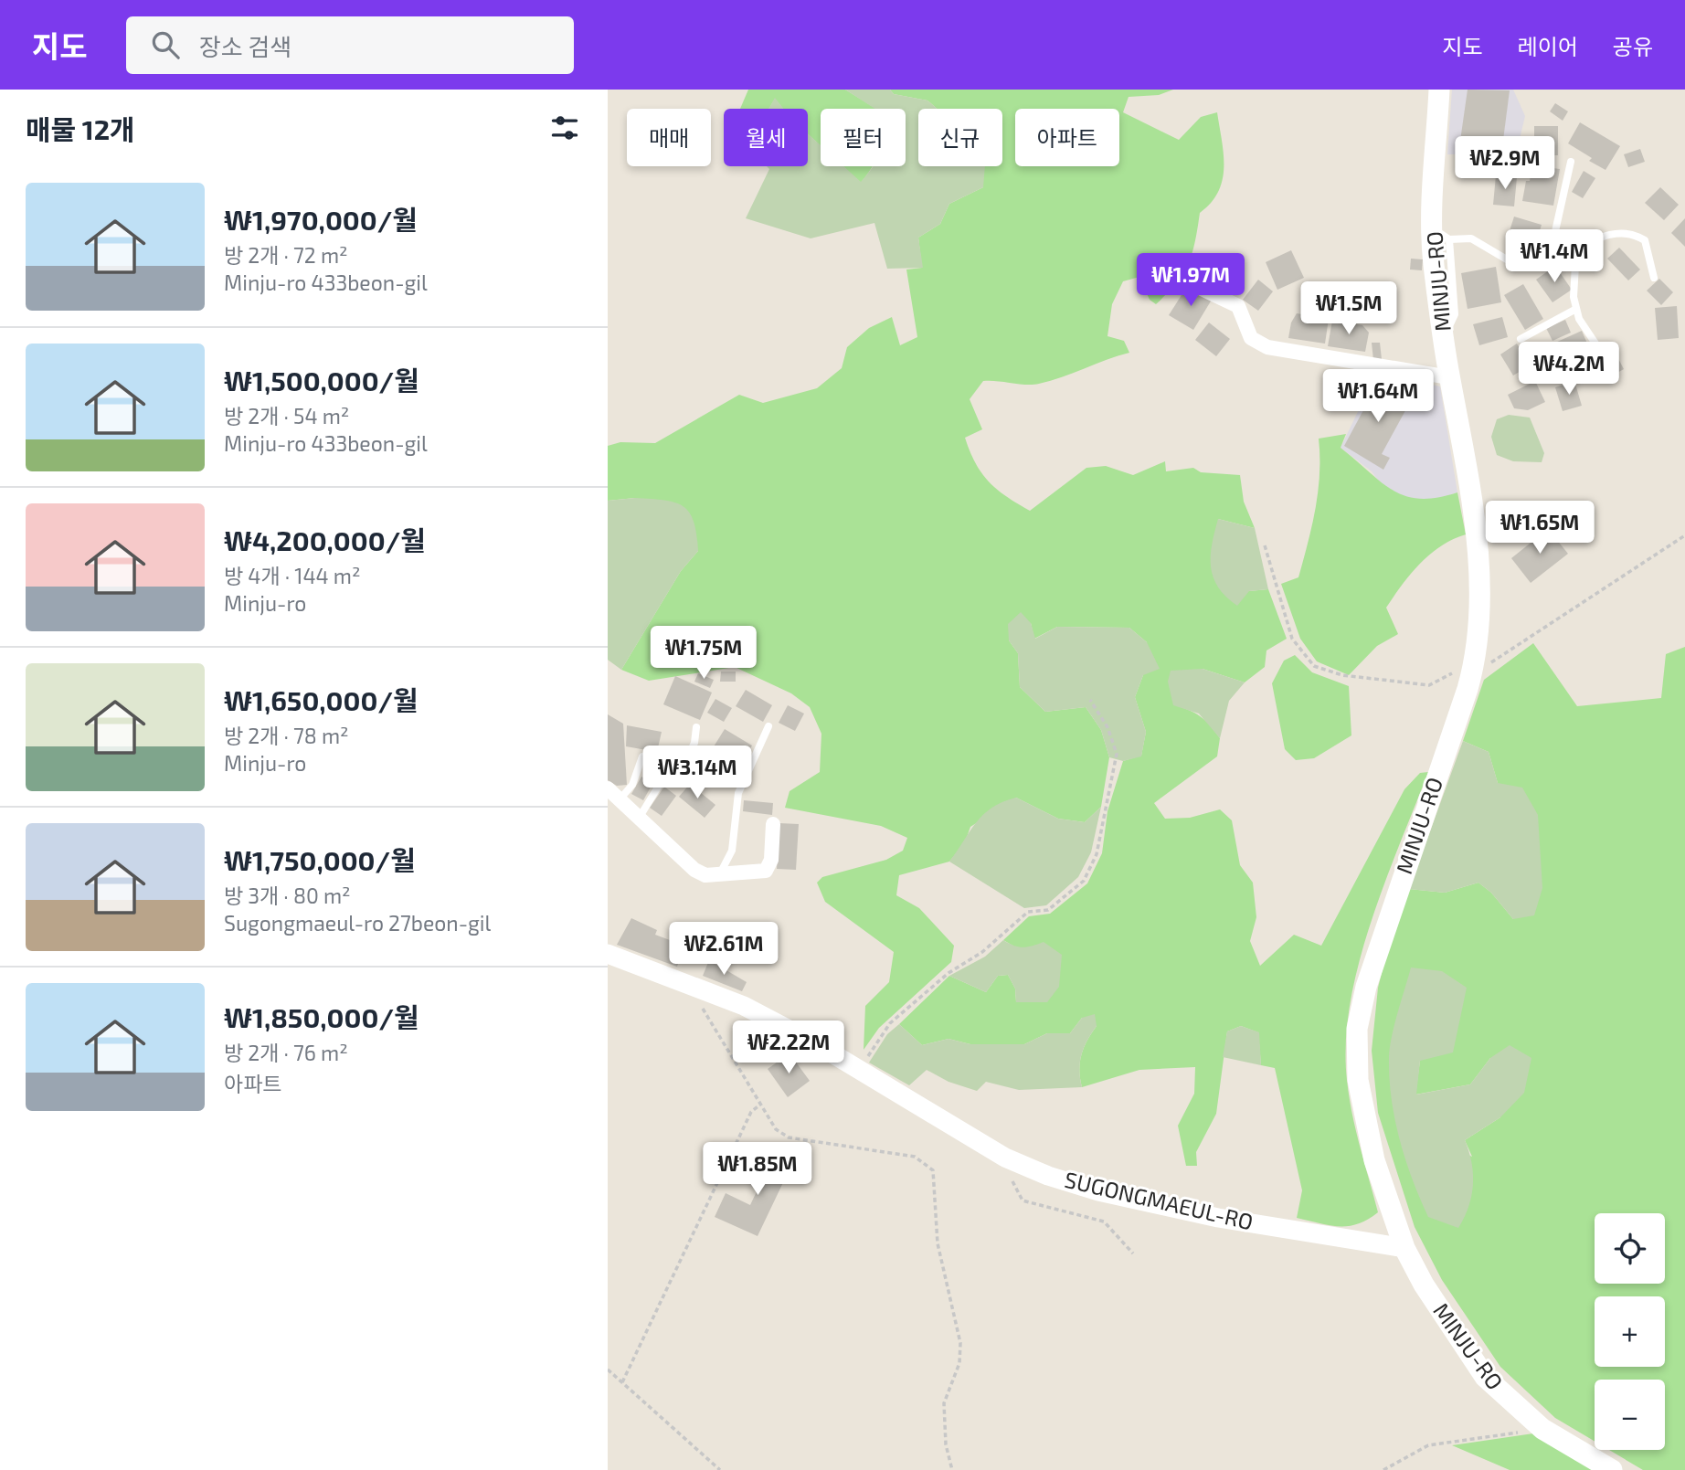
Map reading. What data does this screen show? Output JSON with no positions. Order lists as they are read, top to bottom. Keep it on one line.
{"streets":{"main road":["MINJU-RO"],"street":["SUGONGMAEUL-RO"]},"crossings":[["MINJU-RO","SUGONGMAEUL-RO"]],"page":{"header":"지도","search":"장소 검색","nav":["지도","레이어","공유"],"heading":"매물 12개","chip":["매매","월세","필터","신규","아파트"],"price":["₩2.9M","₩1.4M","₩1.97M","₩1.5M","₩4.2M","₩1.64M","₩1.65M","₩1.75M","₩3.14M","₩2.61M","₩2.22M","₩1.85M"],"list":[{"name":"₩1,970,000/월","note":"방 2개 · 72 m² · Minju-ro 433beon-gil"},{"name":"₩1,500,000/월","note":"방 2개 · 54 m² · Minju-ro 433beon-gil"},{"name":"₩4,200,000/월","note":"방 4개 · 144 m² · Minju-ro"},{"name":"₩1,650,000/월","note":"방 2개 · 78 m² · Minju-ro"},{"name":"₩1,750,000/월","note":"방 3개 · 80 m² · Sugongmaeul-ro 27beon-gil"},{"name":"₩1,850,000/월","note":"방 2개 · 76 m² · 아파트"}],"map_buttons":["+","−"]}}
